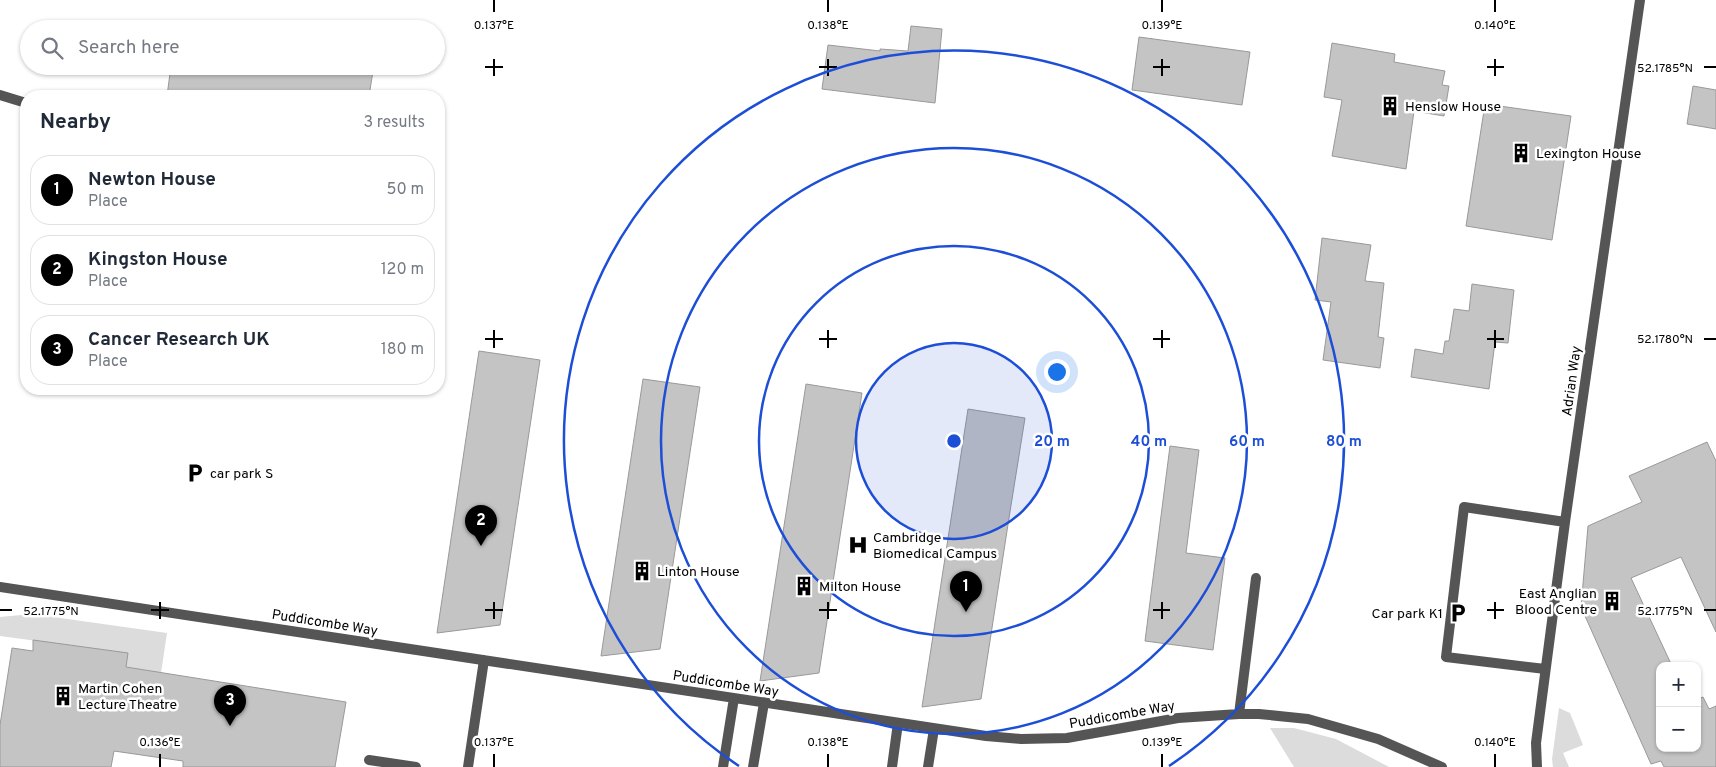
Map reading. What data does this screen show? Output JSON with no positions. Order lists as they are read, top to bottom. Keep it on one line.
{"streets":{"lane":["Adrian Way","Puddicombe Way"]},"places":{"building":["Henslow House","Lexington House","Linton House","Milton House","East Anglian Blood Centre","Martin Cohen Lecture Theatre"],"parking":["car park S","Car park K1"],"hospital":["Cambridge Biomedical Campus"]},"page":{"search":"Search here","heading":["Nearby","3 results"],"list":[{"mark":"1","name":"Newton House","note":"Place","value":"50 m"},{"mark":"2","name":"Kingston House","note":"Place","value":"120 m"},{"mark":"3","name":"Cancer Research UK","note":"Place","value":"180 m"}],"pins":["2","1","3"],"map_buttons":["+","−"]},"coordinates":["0.137°E","0.138°E","0.139°E","0.140°E","52.1785°N","52.1780°N","52.1775°N","0.136°E"],"rings":["20 m","40 m","60 m","80 m"]}
